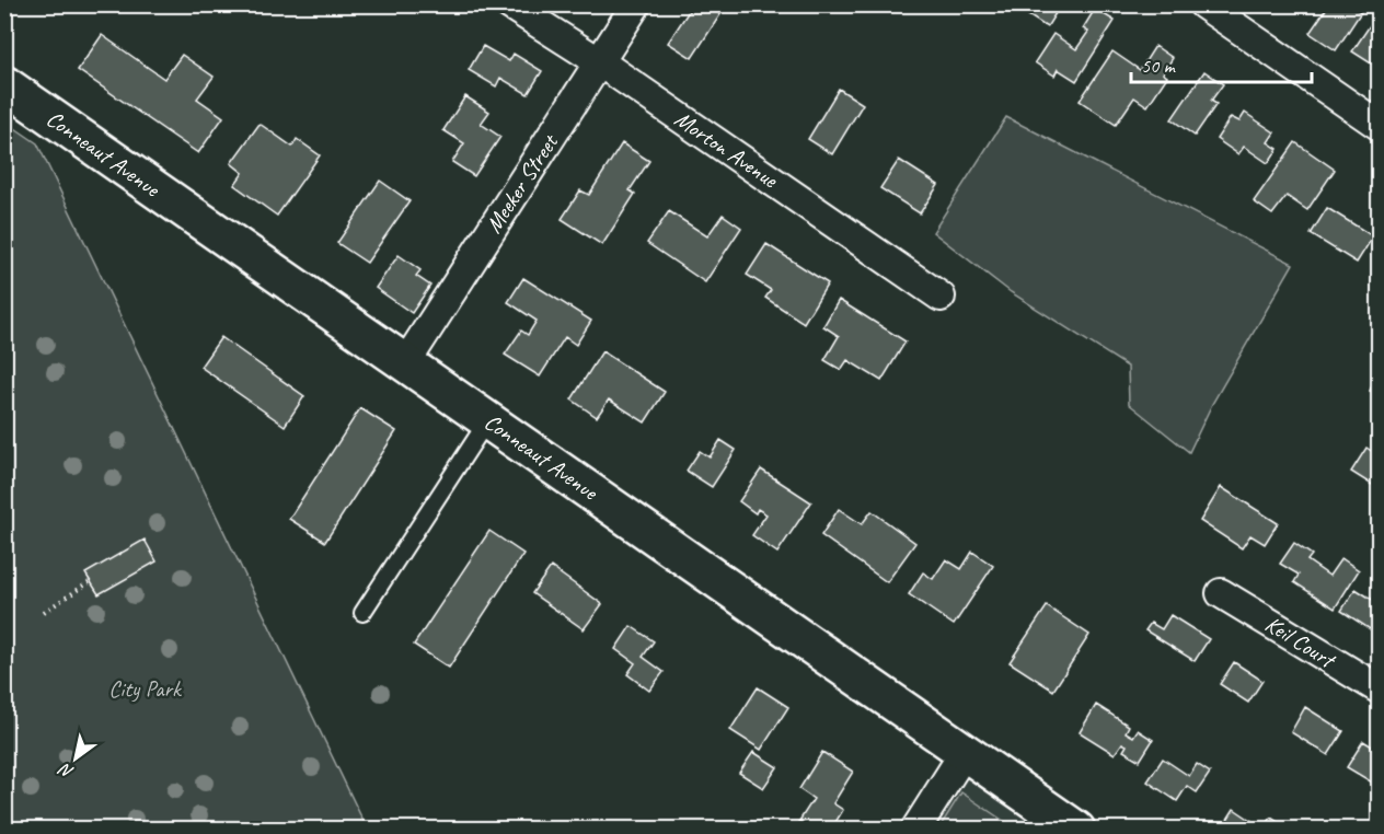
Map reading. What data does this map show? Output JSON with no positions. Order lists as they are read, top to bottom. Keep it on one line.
{"streets":{"street":["Morton Avenue","Conneaut Avenue","Meeker Street","Keil Court"]},"crossings":[["Morton Avenue","Meeker Street"],["Conneaut Avenue","Meeker Street"]],"parks":["City Park"],"scale_bar":"50 m","north":"bottom left"}
